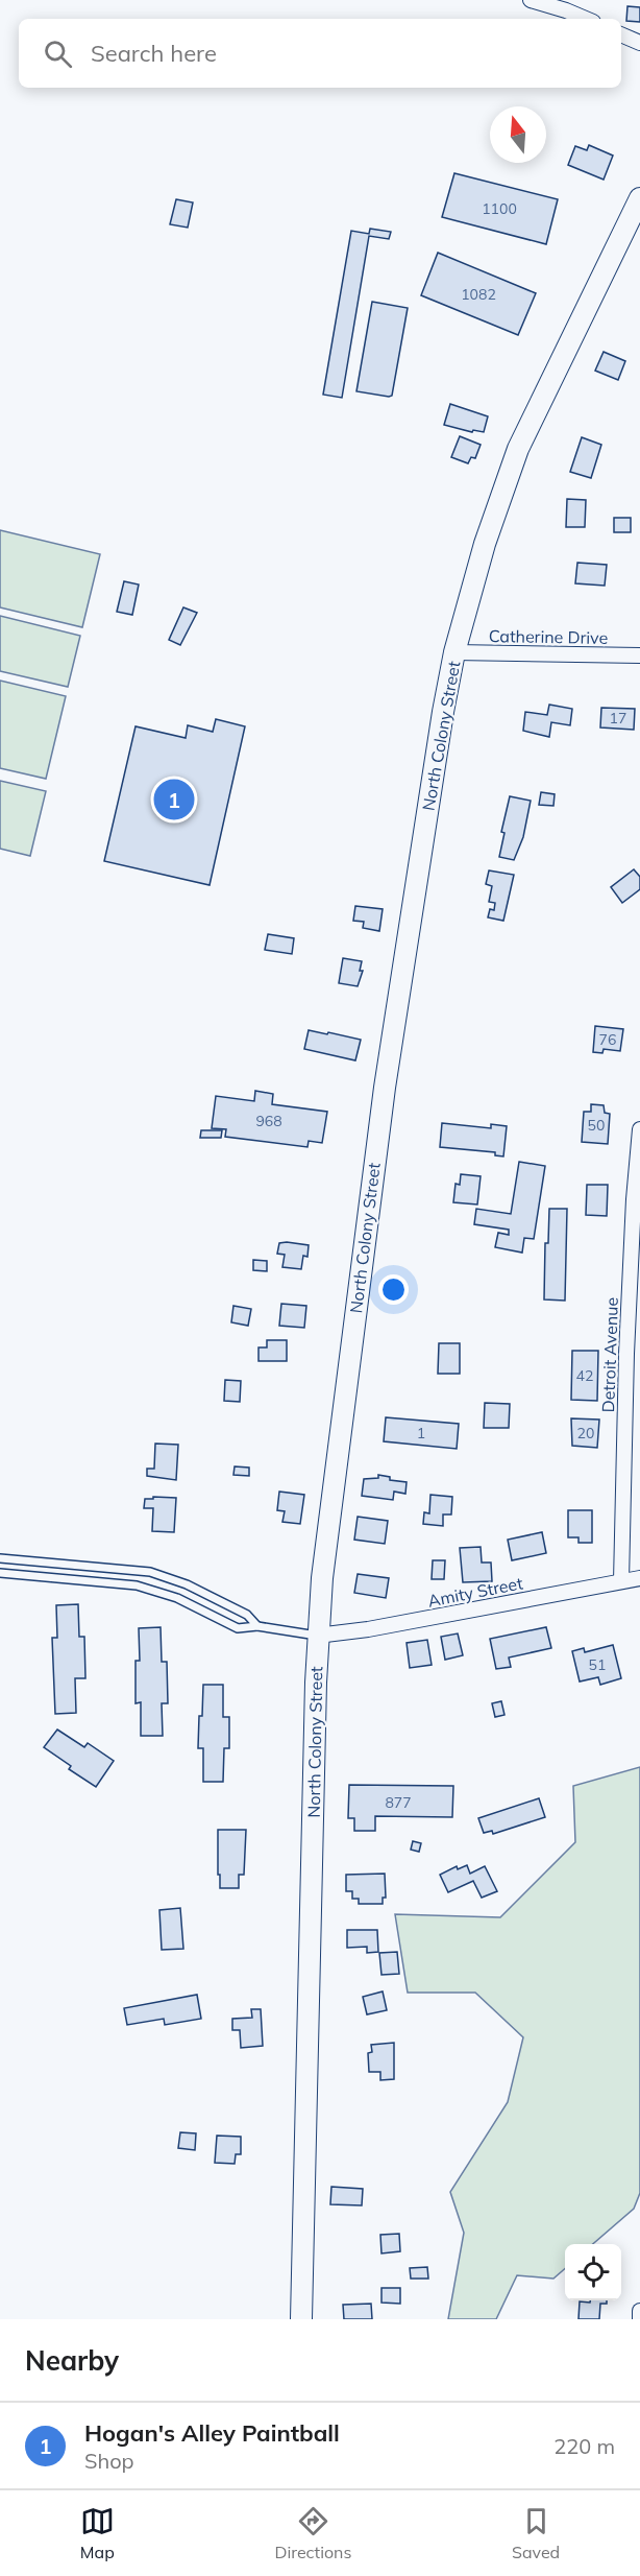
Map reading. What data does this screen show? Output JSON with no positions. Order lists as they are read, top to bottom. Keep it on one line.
{"streets":{"main road":["North Colony Street"],"street":["Catherine Drive","Detroit Avenue","Amity Street"]},"crossings":[["Catherine Drive","North Colony Street"],["North Colony Street","Amity Street"],["Detroit Avenue","Amity Street"]],"house_numbers":["1100","1082","17","76","968","50","42","1","20","51","877"],"north":"top","page":{"search":"Search here","pins":"1","heading":"Nearby","list":[{"mark":"1","name":"Hogan's Alley Paintball","note":"Shop","value":"220 m"}],"nav":["Map","Directions","Saved"]}}
